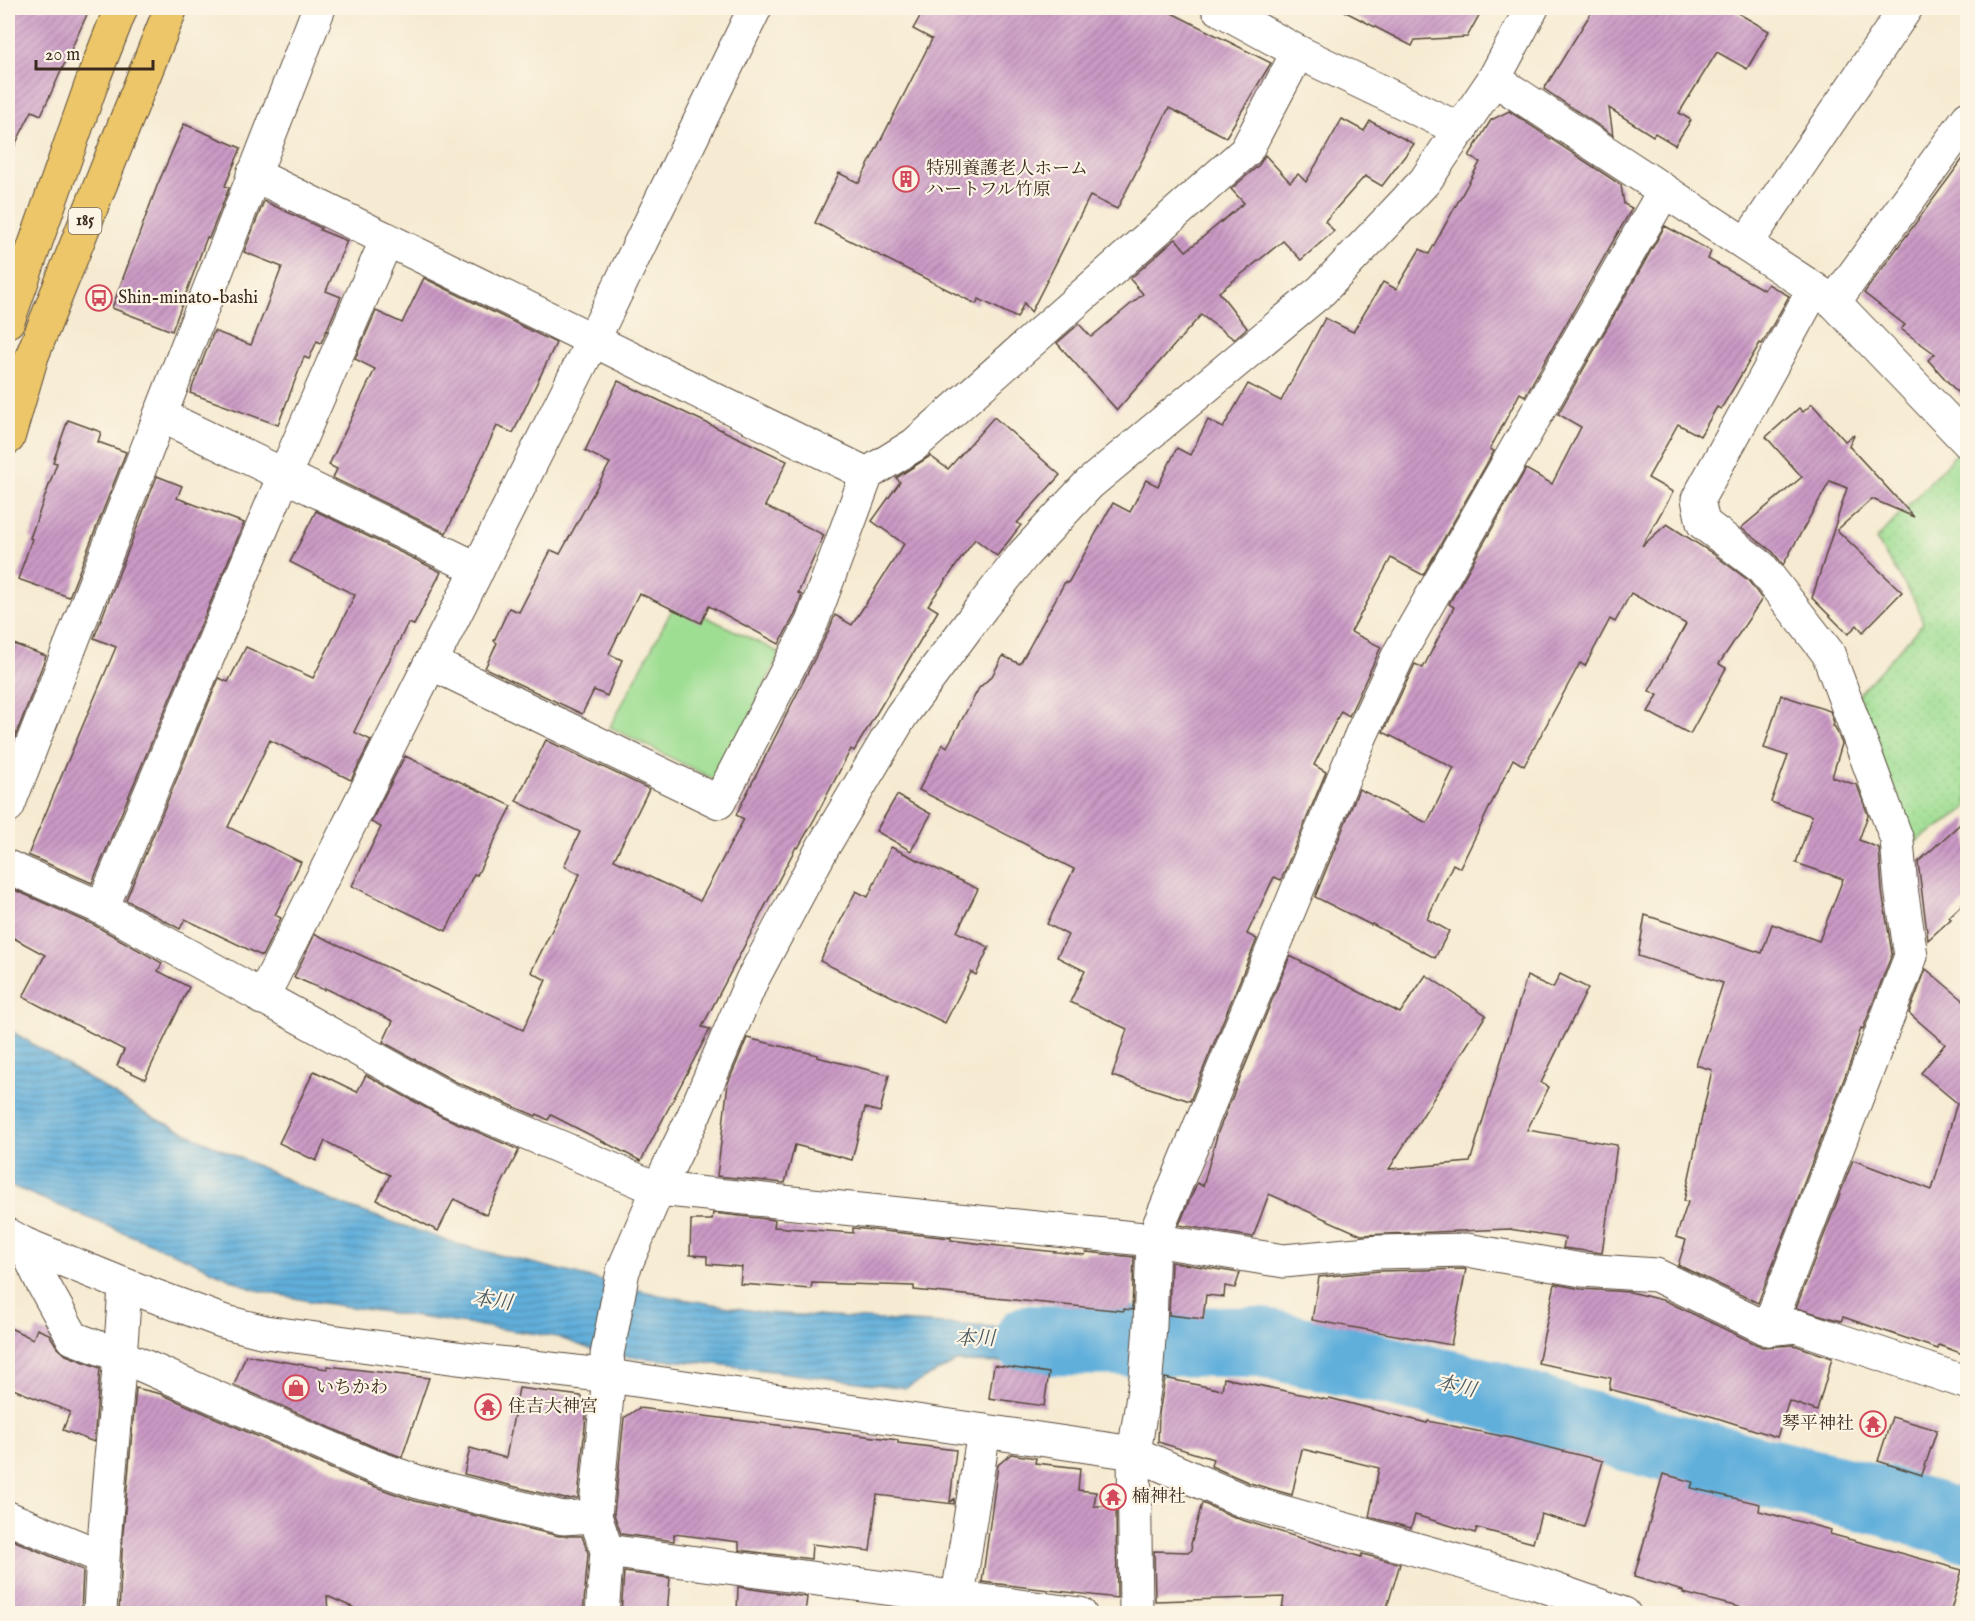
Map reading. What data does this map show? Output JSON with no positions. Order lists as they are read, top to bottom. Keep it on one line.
{"streets":{"highway":["185"]},"water":["本川"],"places":{"building":["特別養護老人ホーム ハートフル竹原"],"bus stop":["Shin-minato-bashi"],"shop":["いちかわ"],"temple":["住吉大神宮","琴平神社","楠神社"]},"scale_bar":"20 m"}
